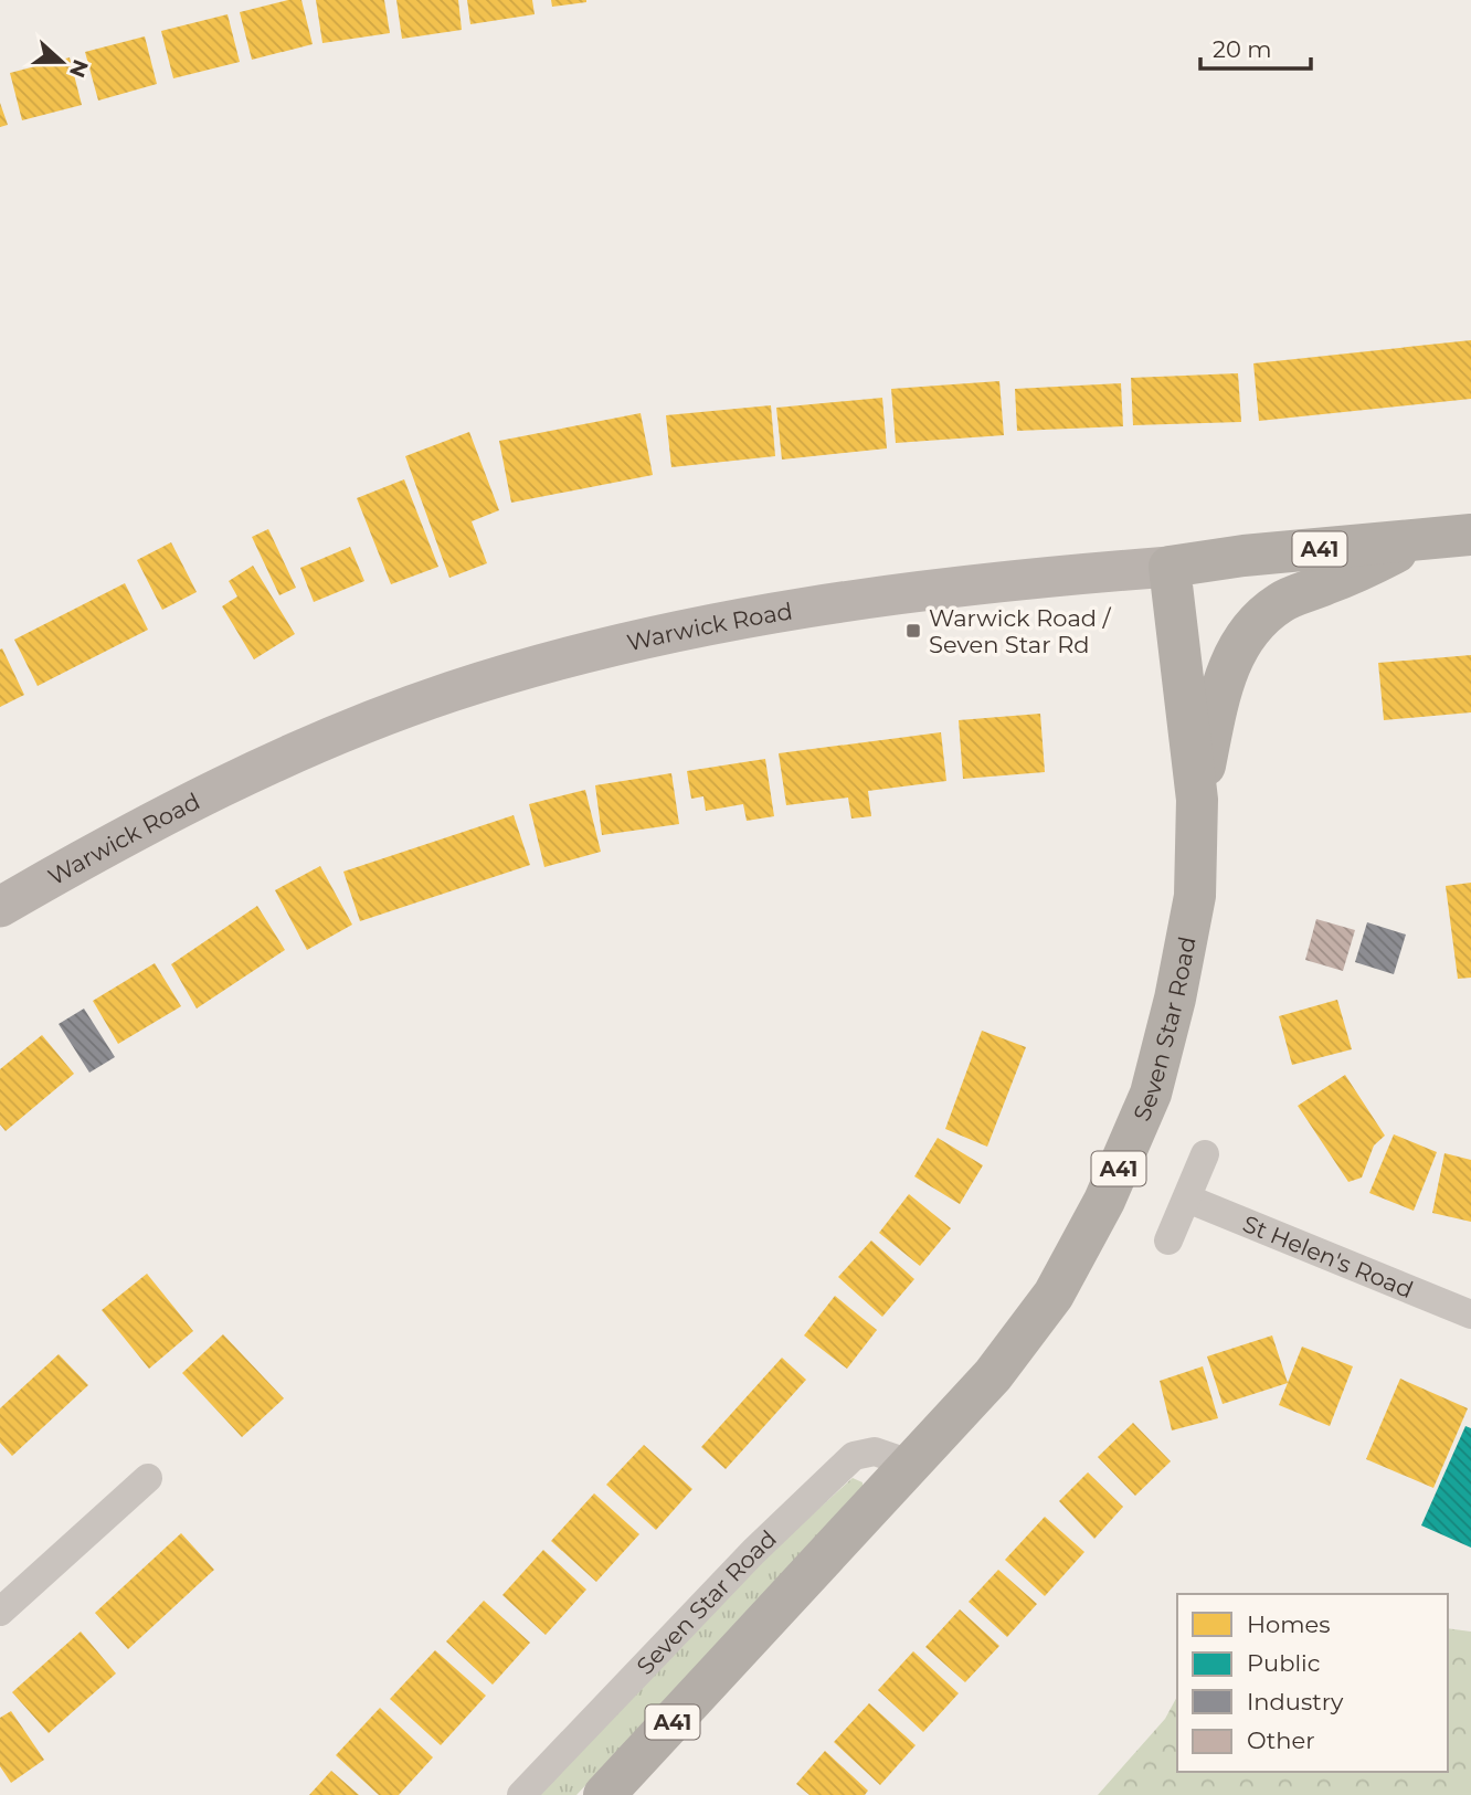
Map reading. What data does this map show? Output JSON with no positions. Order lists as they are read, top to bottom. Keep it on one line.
{"streets":{"highway":["A41","Warwick Road","Seven Star Road"],"street":["St Helen's Road"]},"crossings":[["Warwick Road","Seven Star Road"]],"places":{"transit":["Warwick Road / Seven Star Rd"]},"legend":["Homes","Public","Industry","Other"],"scale_bar":"20 m","north":"right"}
